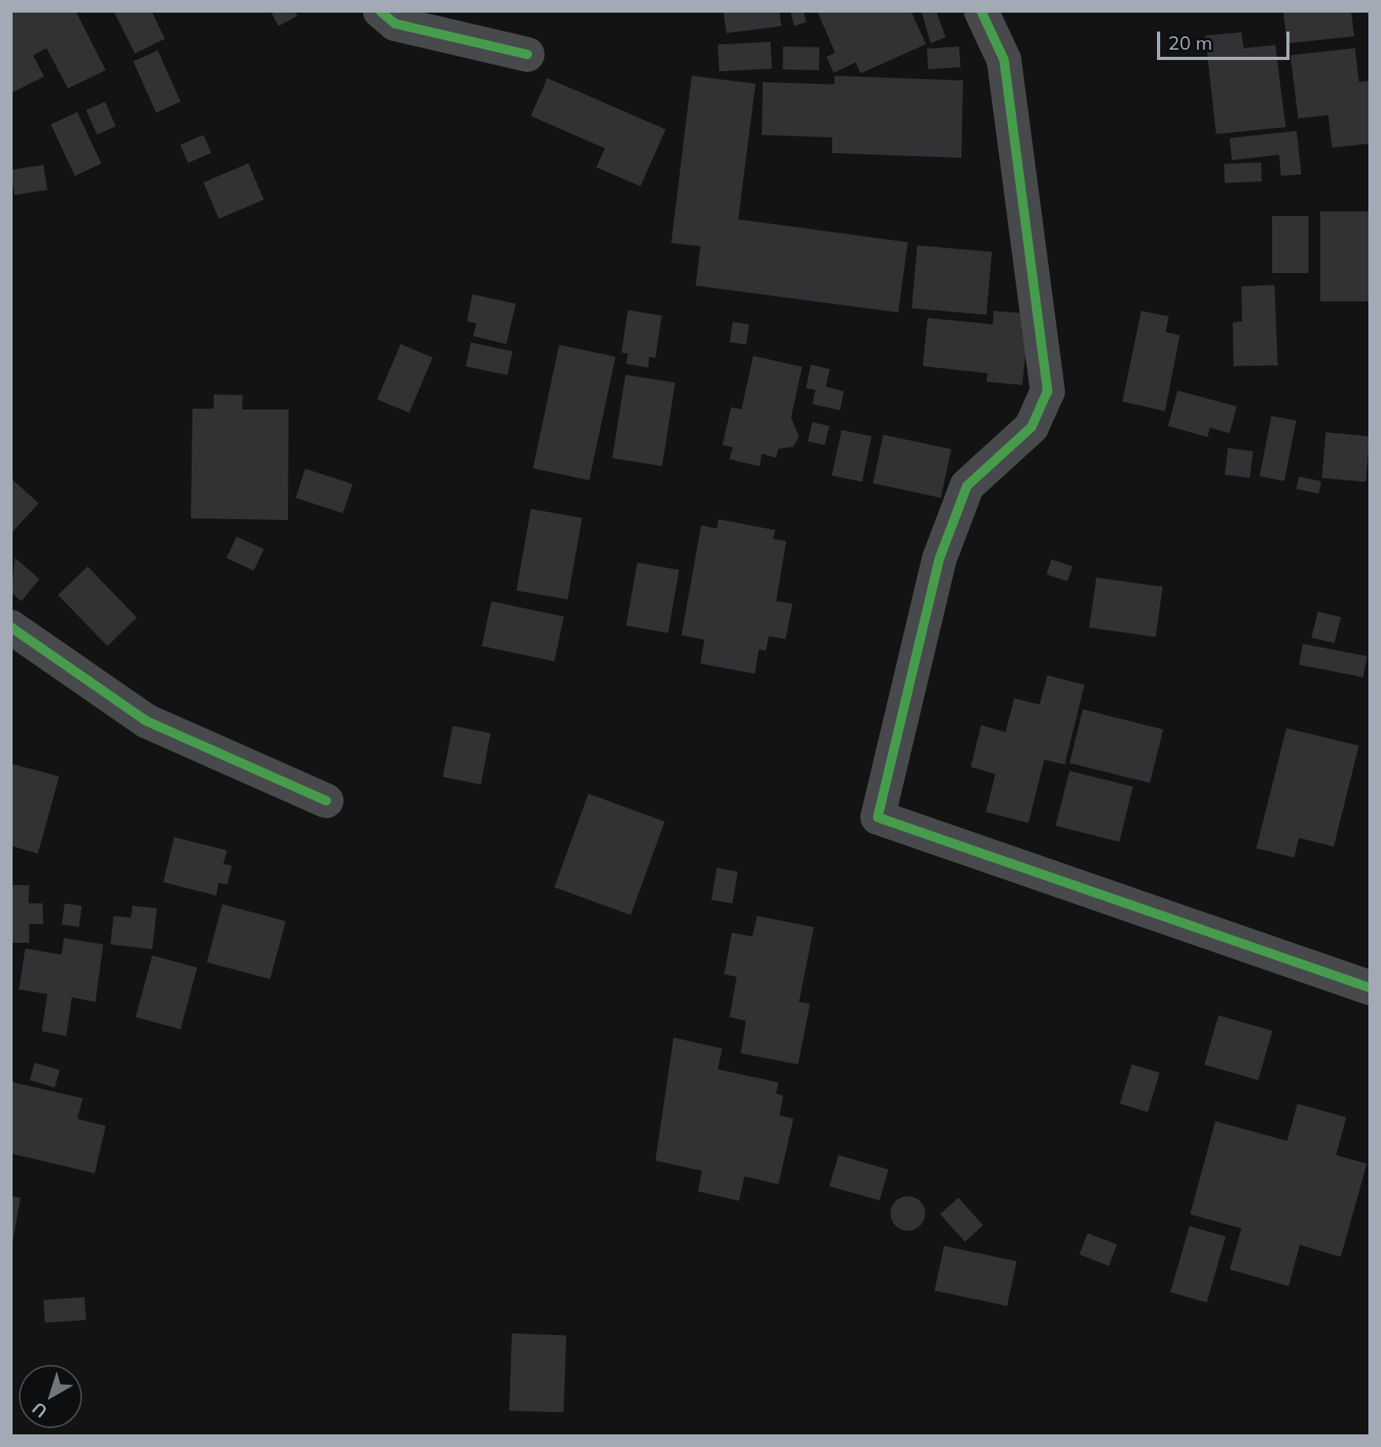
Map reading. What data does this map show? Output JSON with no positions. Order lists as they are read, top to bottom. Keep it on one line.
{"scale_bar":"20 m","north":"bottom left"}
